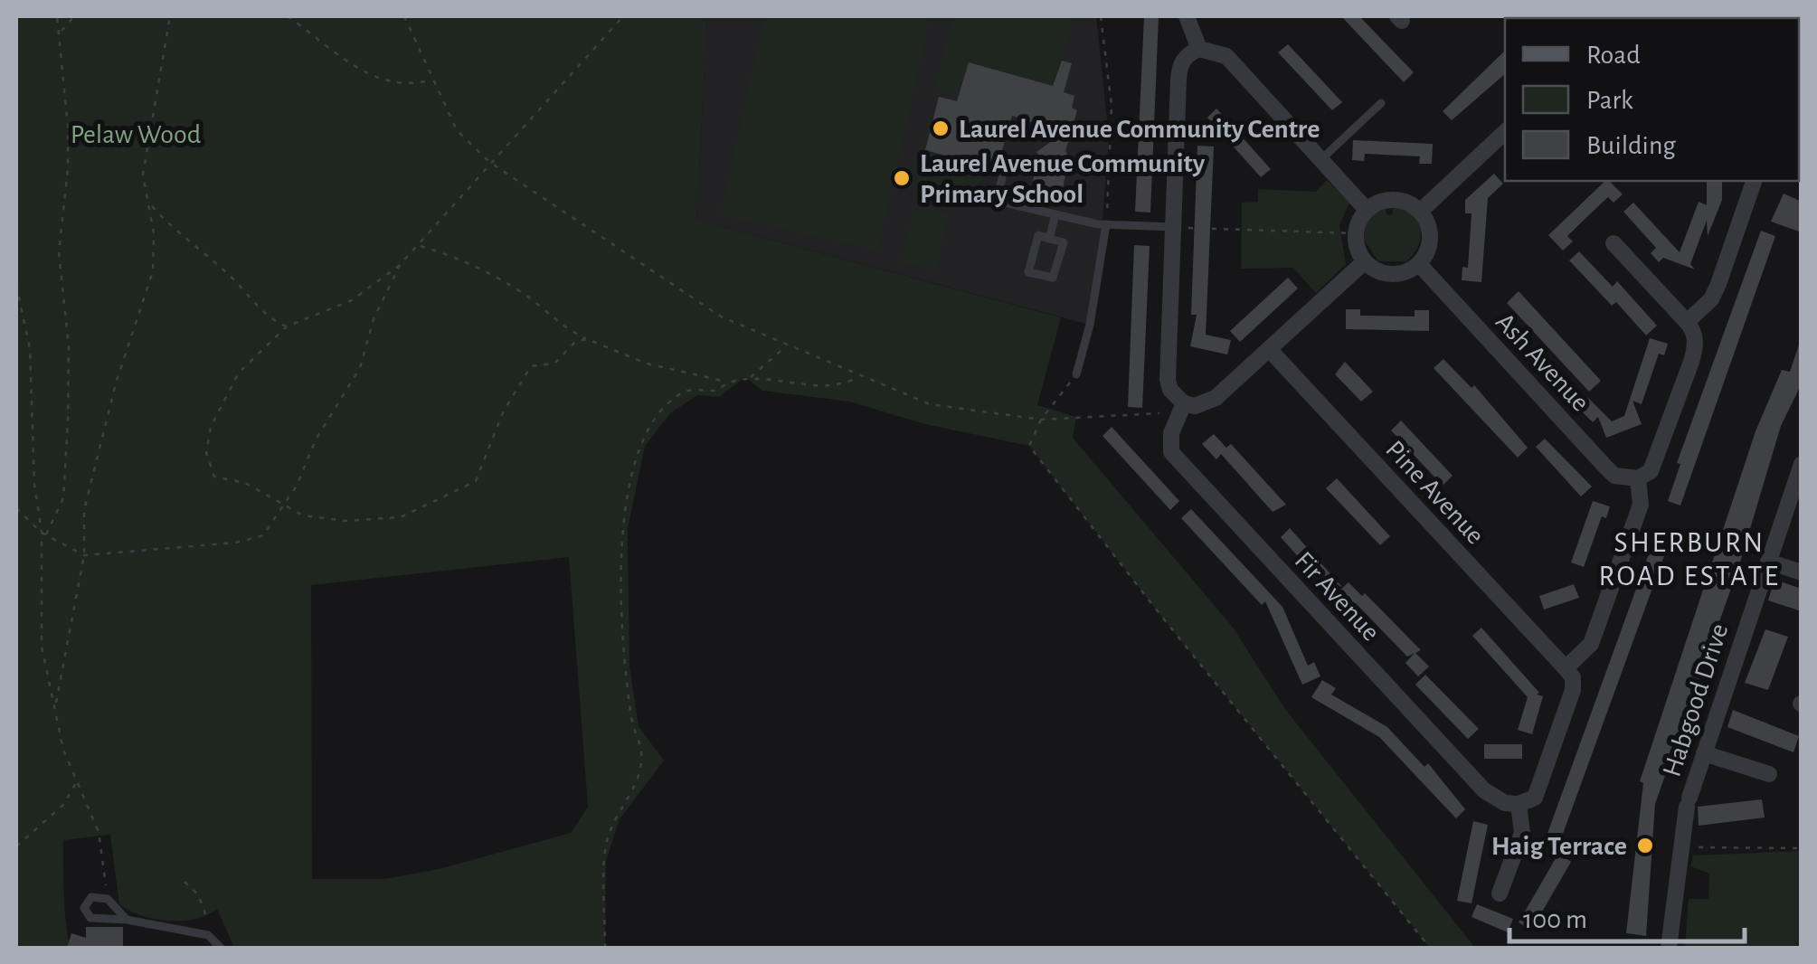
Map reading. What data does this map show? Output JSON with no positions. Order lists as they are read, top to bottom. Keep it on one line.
{"streets":{"street":["Ash Avenue","Pine Avenue","Fir Avenue","Habgood Drive"]},"districts":["SHERBURN ROAD ESTATE"],"parks":["Pelaw Wood"],"places":["Laurel Avenue Community Centre","Laurel Avenue Community Primary School","Haig Terrace"],"legend":["Road","Park","Building"],"scale_bar":"100 m"}
